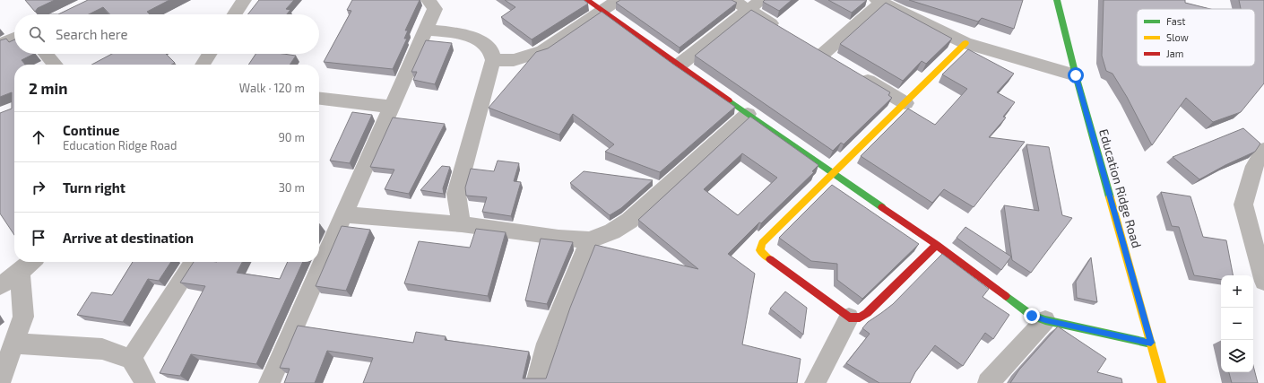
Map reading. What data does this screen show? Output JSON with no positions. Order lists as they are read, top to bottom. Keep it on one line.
{"streets":{"street":["Education Ridge Road"]},"legend":["Fast","Slow","Jam"],"page":{"search":"Search here","heading":["2 min","Walk · 120 m"],"list":[["Continue","Education Ridge Road","90 m"],["Turn right","30 m"],"Arrive at destination"],"map_buttons":["+","−"]}}
